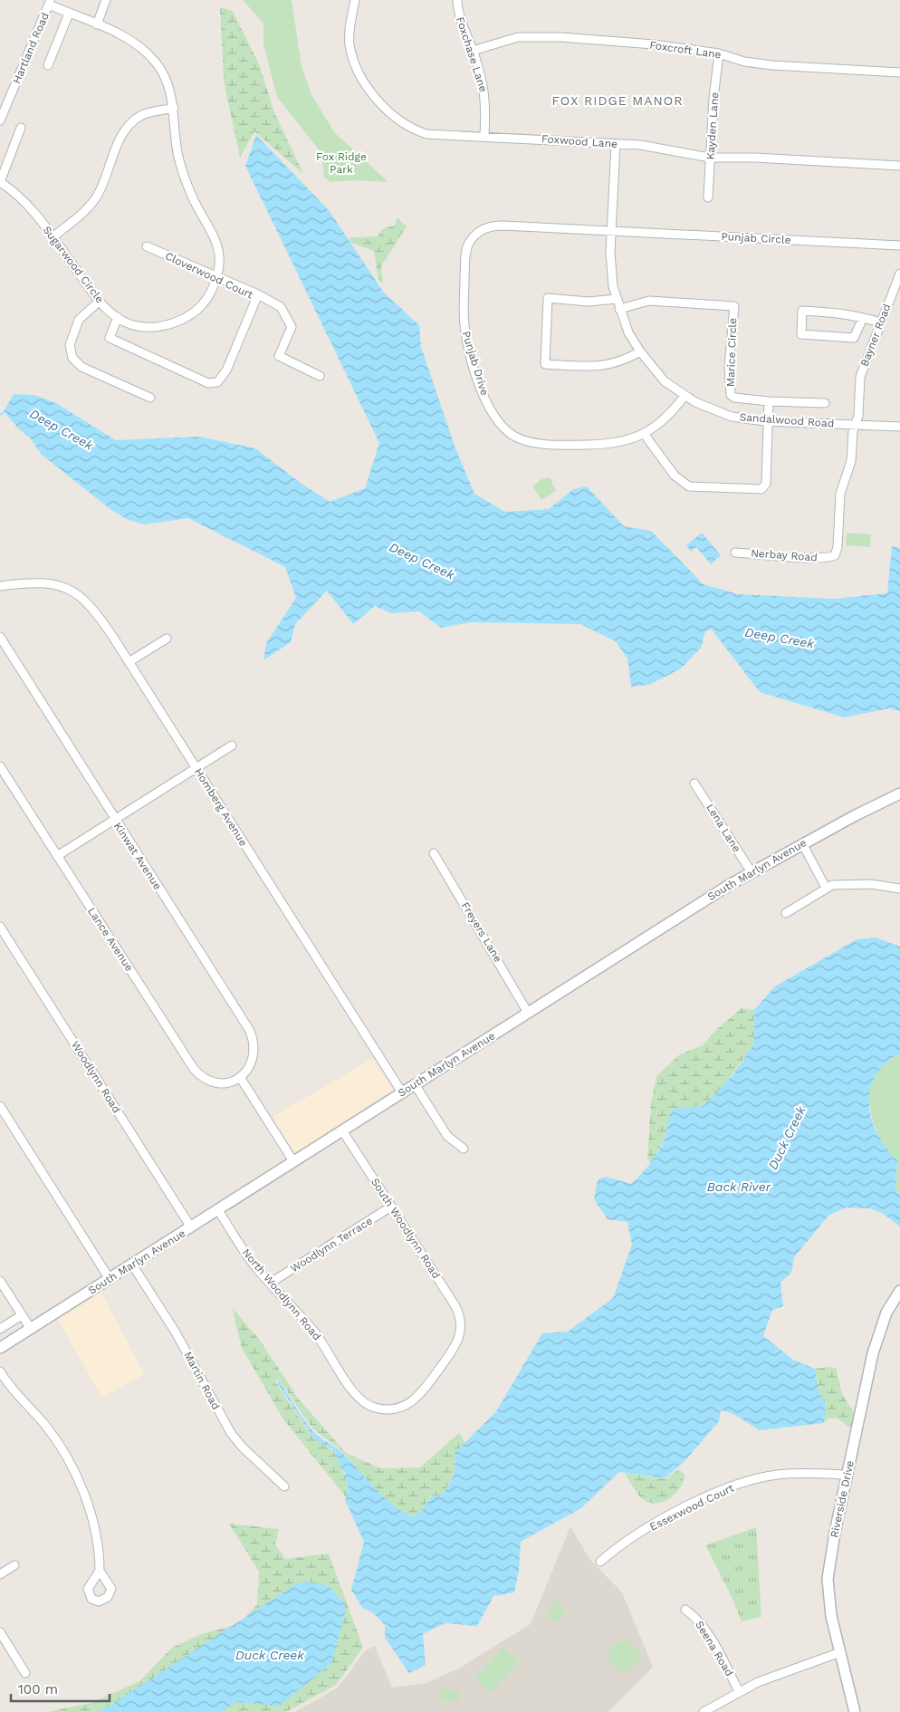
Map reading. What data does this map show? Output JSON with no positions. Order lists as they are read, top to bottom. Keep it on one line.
{"streets":{"street":["Hartland Road","Foxcroft Lane","Foxchase Lane","Kayden Lane","Foxwood Lane","Punjab Circle","Sugarwood Circle","Cloverwood Court","Bayner Road","Marice Circle","Punjab Drive","Sandalwood Road","Nerbay Road","Homberg Avenue","Lena Lane","Kinwat Avenue","South Marlyn Avenue","Freyers Lane","Lance Avenue","Woodlynn Road","South Woodlynn Road","Woodlynn Terrace","North Woodlynn Road","Martin Road","Riverside Drive","Essexwood Court","Seena Road"]},"crossings":[["Hartland Road","Sugarwood Circle"],["Foxcroft Lane","Foxchase Lane"],["Foxcroft Lane","Kayden Lane"],["Foxchase Lane","Foxwood Lane"],["Kayden Lane","Foxwood Lane"],["Foxwood Lane","Sandalwood Road"],["Punjab Circle","Punjab Drive"],["Punjab Circle","Sandalwood Road"],["Sugarwood Circle","Cloverwood Court"],["Bayner Road","Sandalwood Road"],["Bayner Road","Nerbay Road"],["Marice Circle","Sandalwood Road"],["Punjab Drive","Sandalwood Road"],["Sandalwood Road","Nerbay Road"],["Homberg Avenue","South Marlyn Avenue"],["Lena Lane","South Marlyn Avenue"],["Kinwat Avenue","Lance Avenue"],["South Marlyn Avenue","Freyers Lane"],["South Marlyn Avenue","Woodlynn Road"],["South Marlyn Avenue","South Woodlynn Road"],["South Marlyn Avenue","North Woodlynn Road"],["South Marlyn Avenue","Martin Road"],["South Woodlynn Road","Woodlynn Terrace"],["South Woodlynn Road","North Woodlynn Road"],["Woodlynn Terrace","North Woodlynn Road"],["Riverside Drive","Essexwood Court"]],"districts":["FOX RIDGE MANOR"],"water":["Deep Creek","Duck Creek","Back River"],"parks":["Fox Ridge Park"],"scale_bar":"100 m"}
